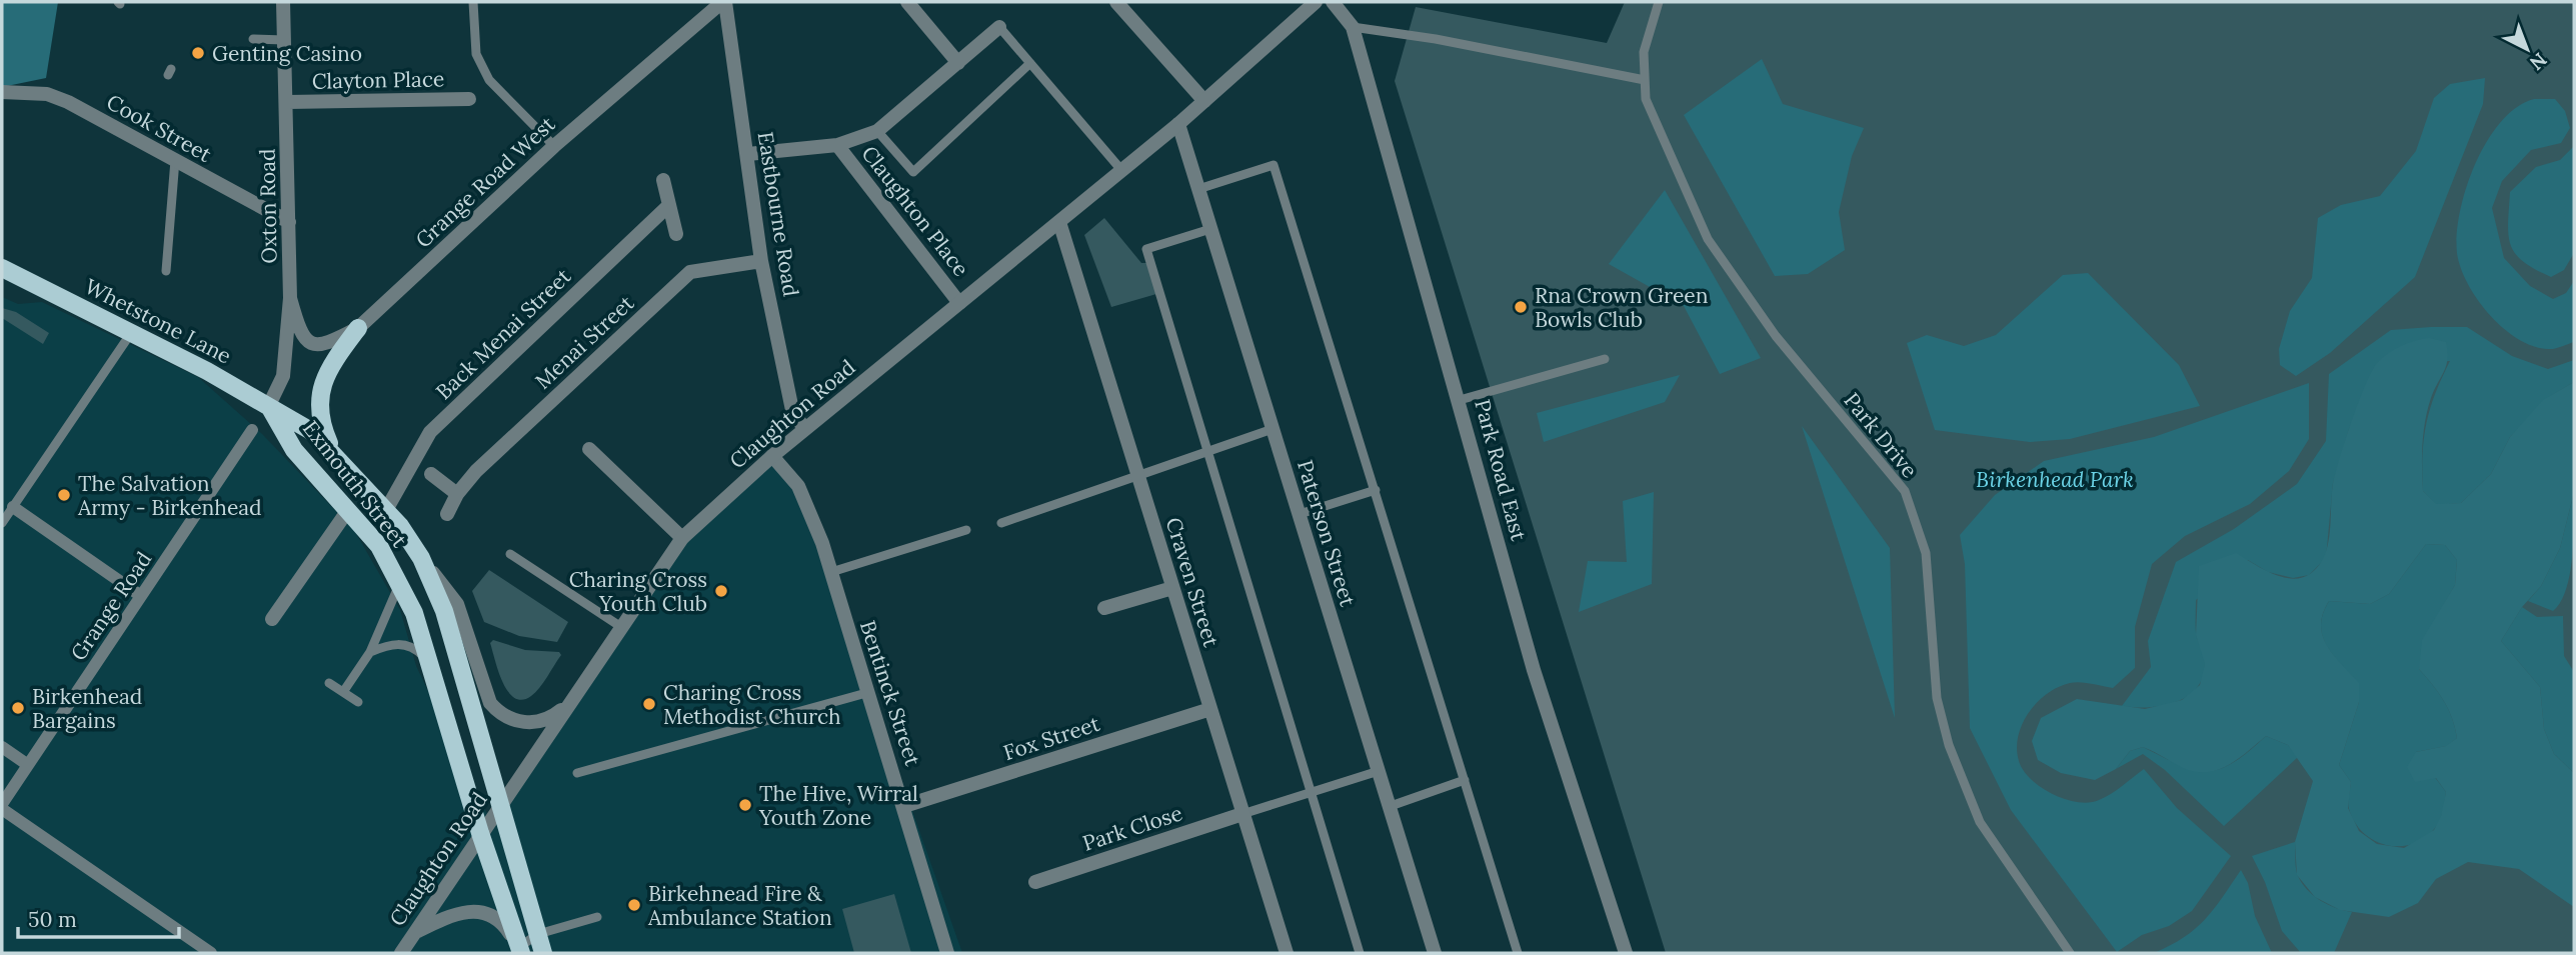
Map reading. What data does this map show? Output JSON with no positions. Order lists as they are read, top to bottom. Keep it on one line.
{"streets":{"main road":["Whetstone Lane","Exmouth Street"],"street":["Clayton Place","Cook Street","Grange Road West","Oxton Road","Claughton Place","Eastbourne Road","Back Menai Street","Menai Street","Claughton Road","Park Road East","Paterson Street","Craven Street","Grange Road","Bentinck Street","Fox Street","Park Close"],"lane":["Park Drive"]},"crossings":[["Clayton Place","Oxton Road"],["Cook Street","Oxton Road"],["Grange Road West","Oxton Road"],["Grange Road West","Eastbourne Road"],["Oxton Road","Whetstone Lane"],["Oxton Road","Exmouth Street"],["Claughton Place","Claughton Road"],["Eastbourne Road","Menai Street"],["Eastbourne Road","Claughton Road"],["Whetstone Lane","Exmouth Street"],["Back Menai Street","Exmouth Street"],["Claughton Road","Exmouth Street"],["Claughton Road","Paterson Street"],["Claughton Road","Craven Street"],["Claughton Road","Bentinck Street"],["Craven Street","Fox Street"],["Craven Street","Park Close"],["Bentinck Street","Fox Street"]],"parks":["Birkenhead Park"],"places":["Genting Casino","Rna Crown Green Bowls Club","The Salvation Army - Birkenhead","Charing Cross Youth Club","Charing Cross Methodist Church","Birkenhead Bargains","The Hive, Wirral Youth Zone","Birkehnead Fire & Ambulance Station"],"scale_bar":"50 m","north":"bottom right"}
